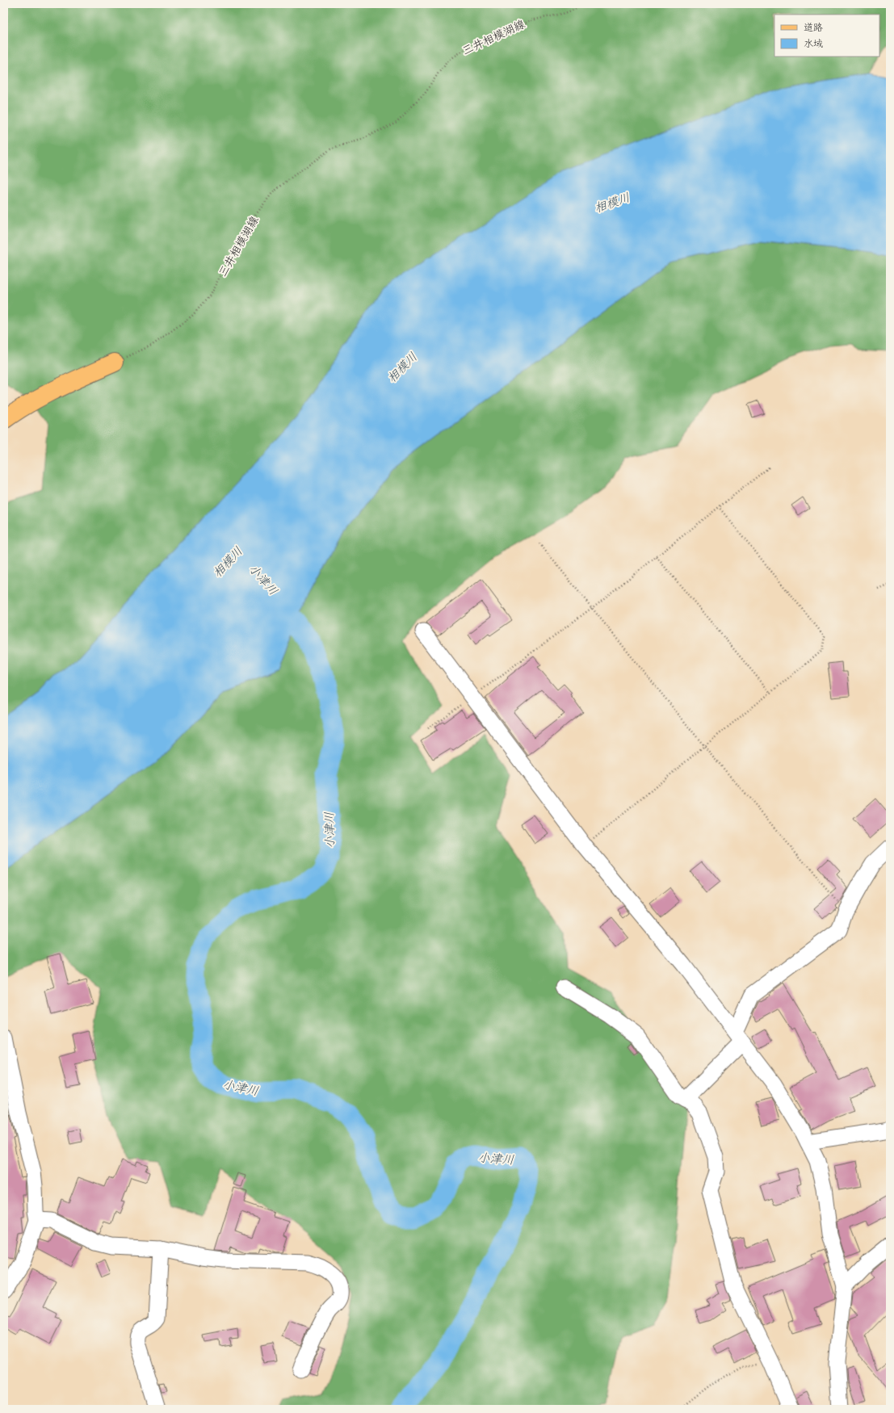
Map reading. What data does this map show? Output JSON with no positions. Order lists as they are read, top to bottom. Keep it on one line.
{"streets":{"path":["三井相模湖線"]},"water":["相模川","小津川"],"legend":["道路","水域"]}
